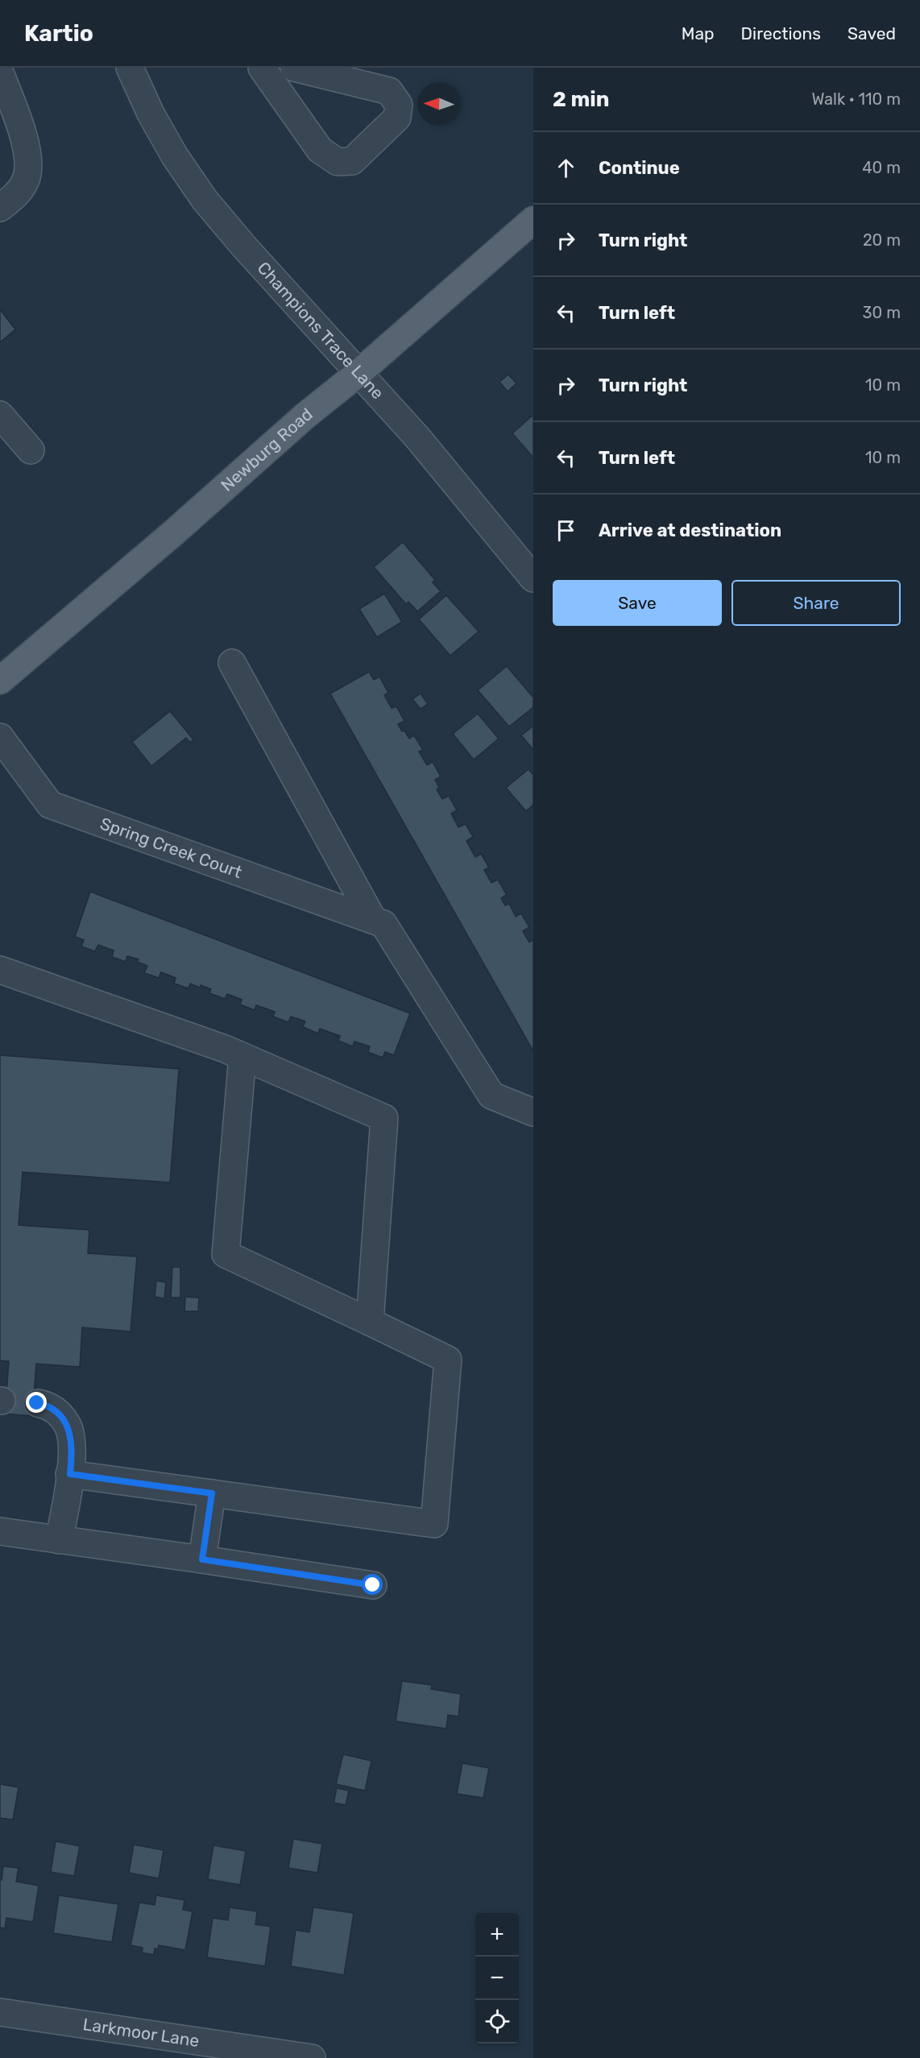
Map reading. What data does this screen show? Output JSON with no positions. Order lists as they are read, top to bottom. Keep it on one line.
{"streets":{"main road":["Newburg Road"],"street":["Champions Trace Lane","Spring Creek Court","Larkmoor Lane"]},"crossings":[["Champions Trace Lane","Newburg Road"]],"north":"left","page":{"header":"Kartio","nav":["Map","Directions","Saved"],"heading":["2 min","Walk · 110 m"],"list":[["Continue","40 m"],["Turn right","20 m"],["Turn left","30 m"],["Turn right","10 m"],["Turn left","10 m"],"Arrive at destination"],"buttons":["Save","Share"],"map_buttons":["+","−"]}}
